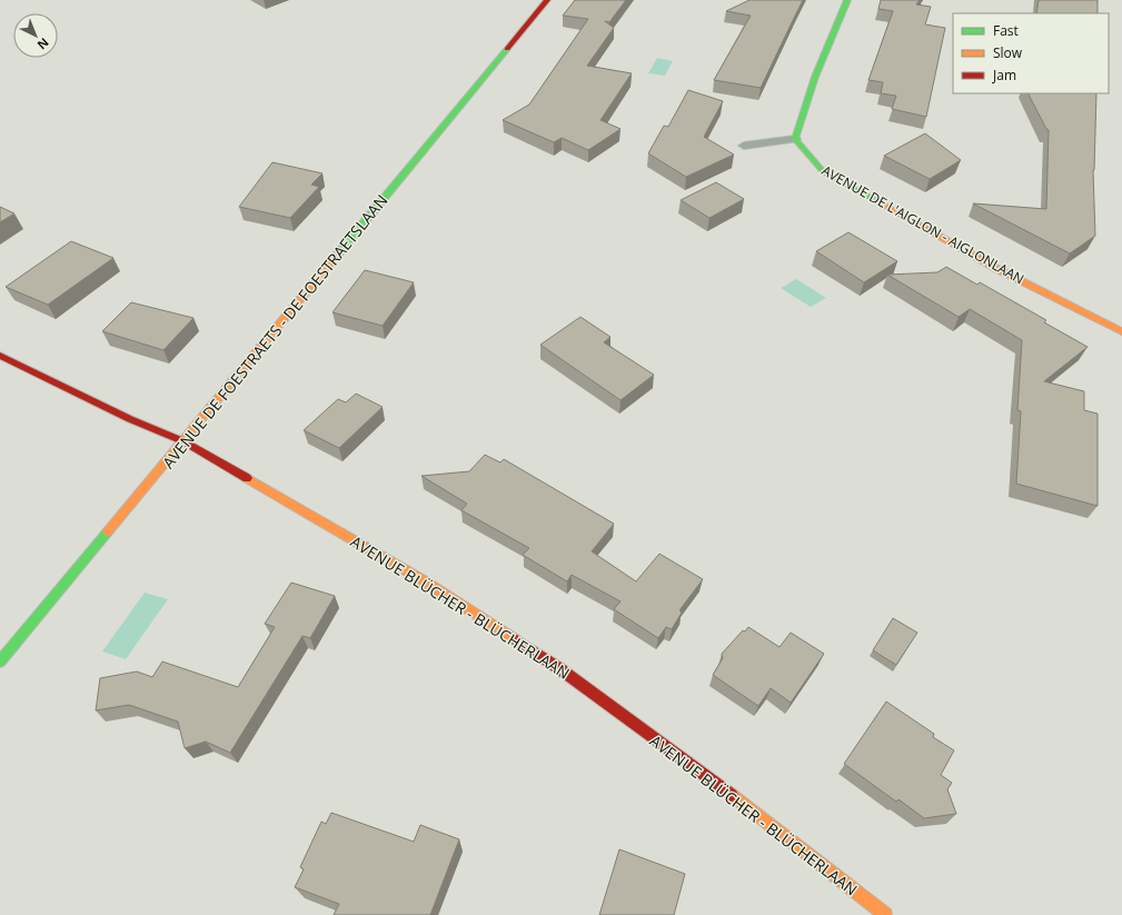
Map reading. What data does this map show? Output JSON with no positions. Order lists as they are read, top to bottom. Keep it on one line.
{"streets":{"street":["AVENUE DE L'AIGLON - AIGLONLAAN","AVENUE DE FOESTRAETS - DE FOESTRAETSLAAN","AVENUE BLÜCHER - BLÜCHERLAAN"]},"crossings":[["AVENUE DE FOESTRAETS - DE FOESTRAETSLAAN","AVENUE BLÜCHER - BLÜCHERLAAN"]],"legend":["Fast","Slow","Jam"],"north":"bottom right"}
